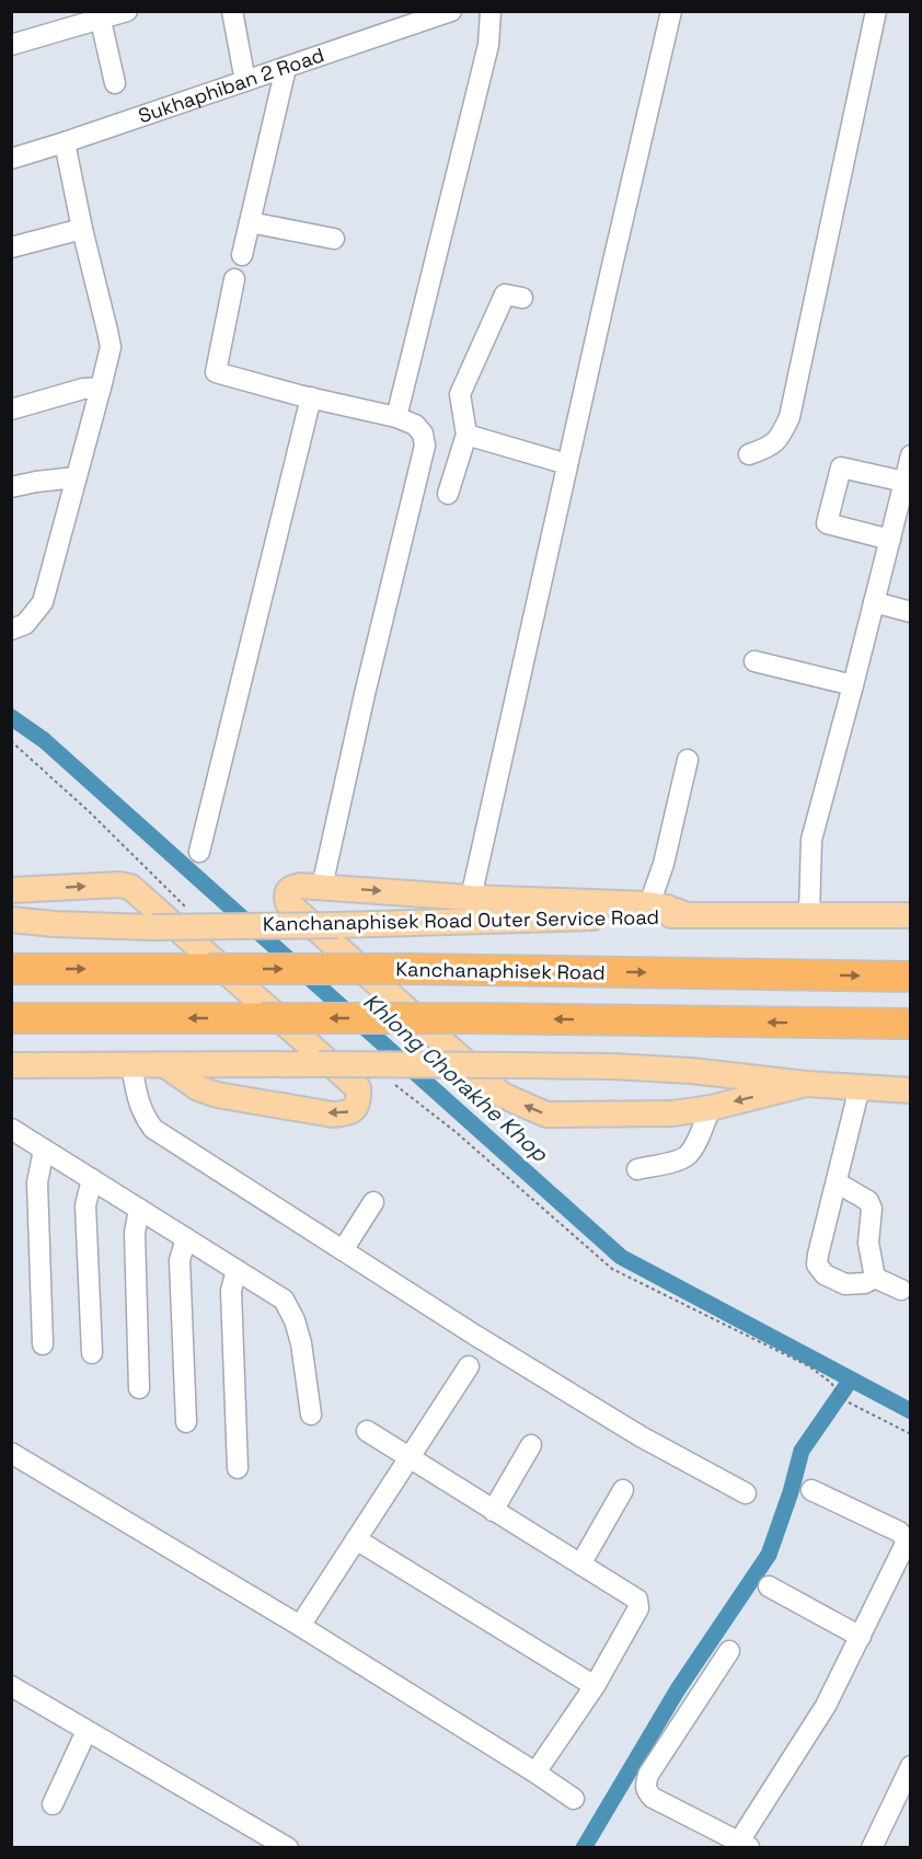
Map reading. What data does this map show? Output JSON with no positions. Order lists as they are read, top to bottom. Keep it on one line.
{"streets":{"highway":["Kanchanaphisek Road"],"main road":["Kanchanaphisek Road Outer Service Road"],"street":["Sukhaphiban 2 Road"]},"water":["Khlong Chorakhe Khop"]}
